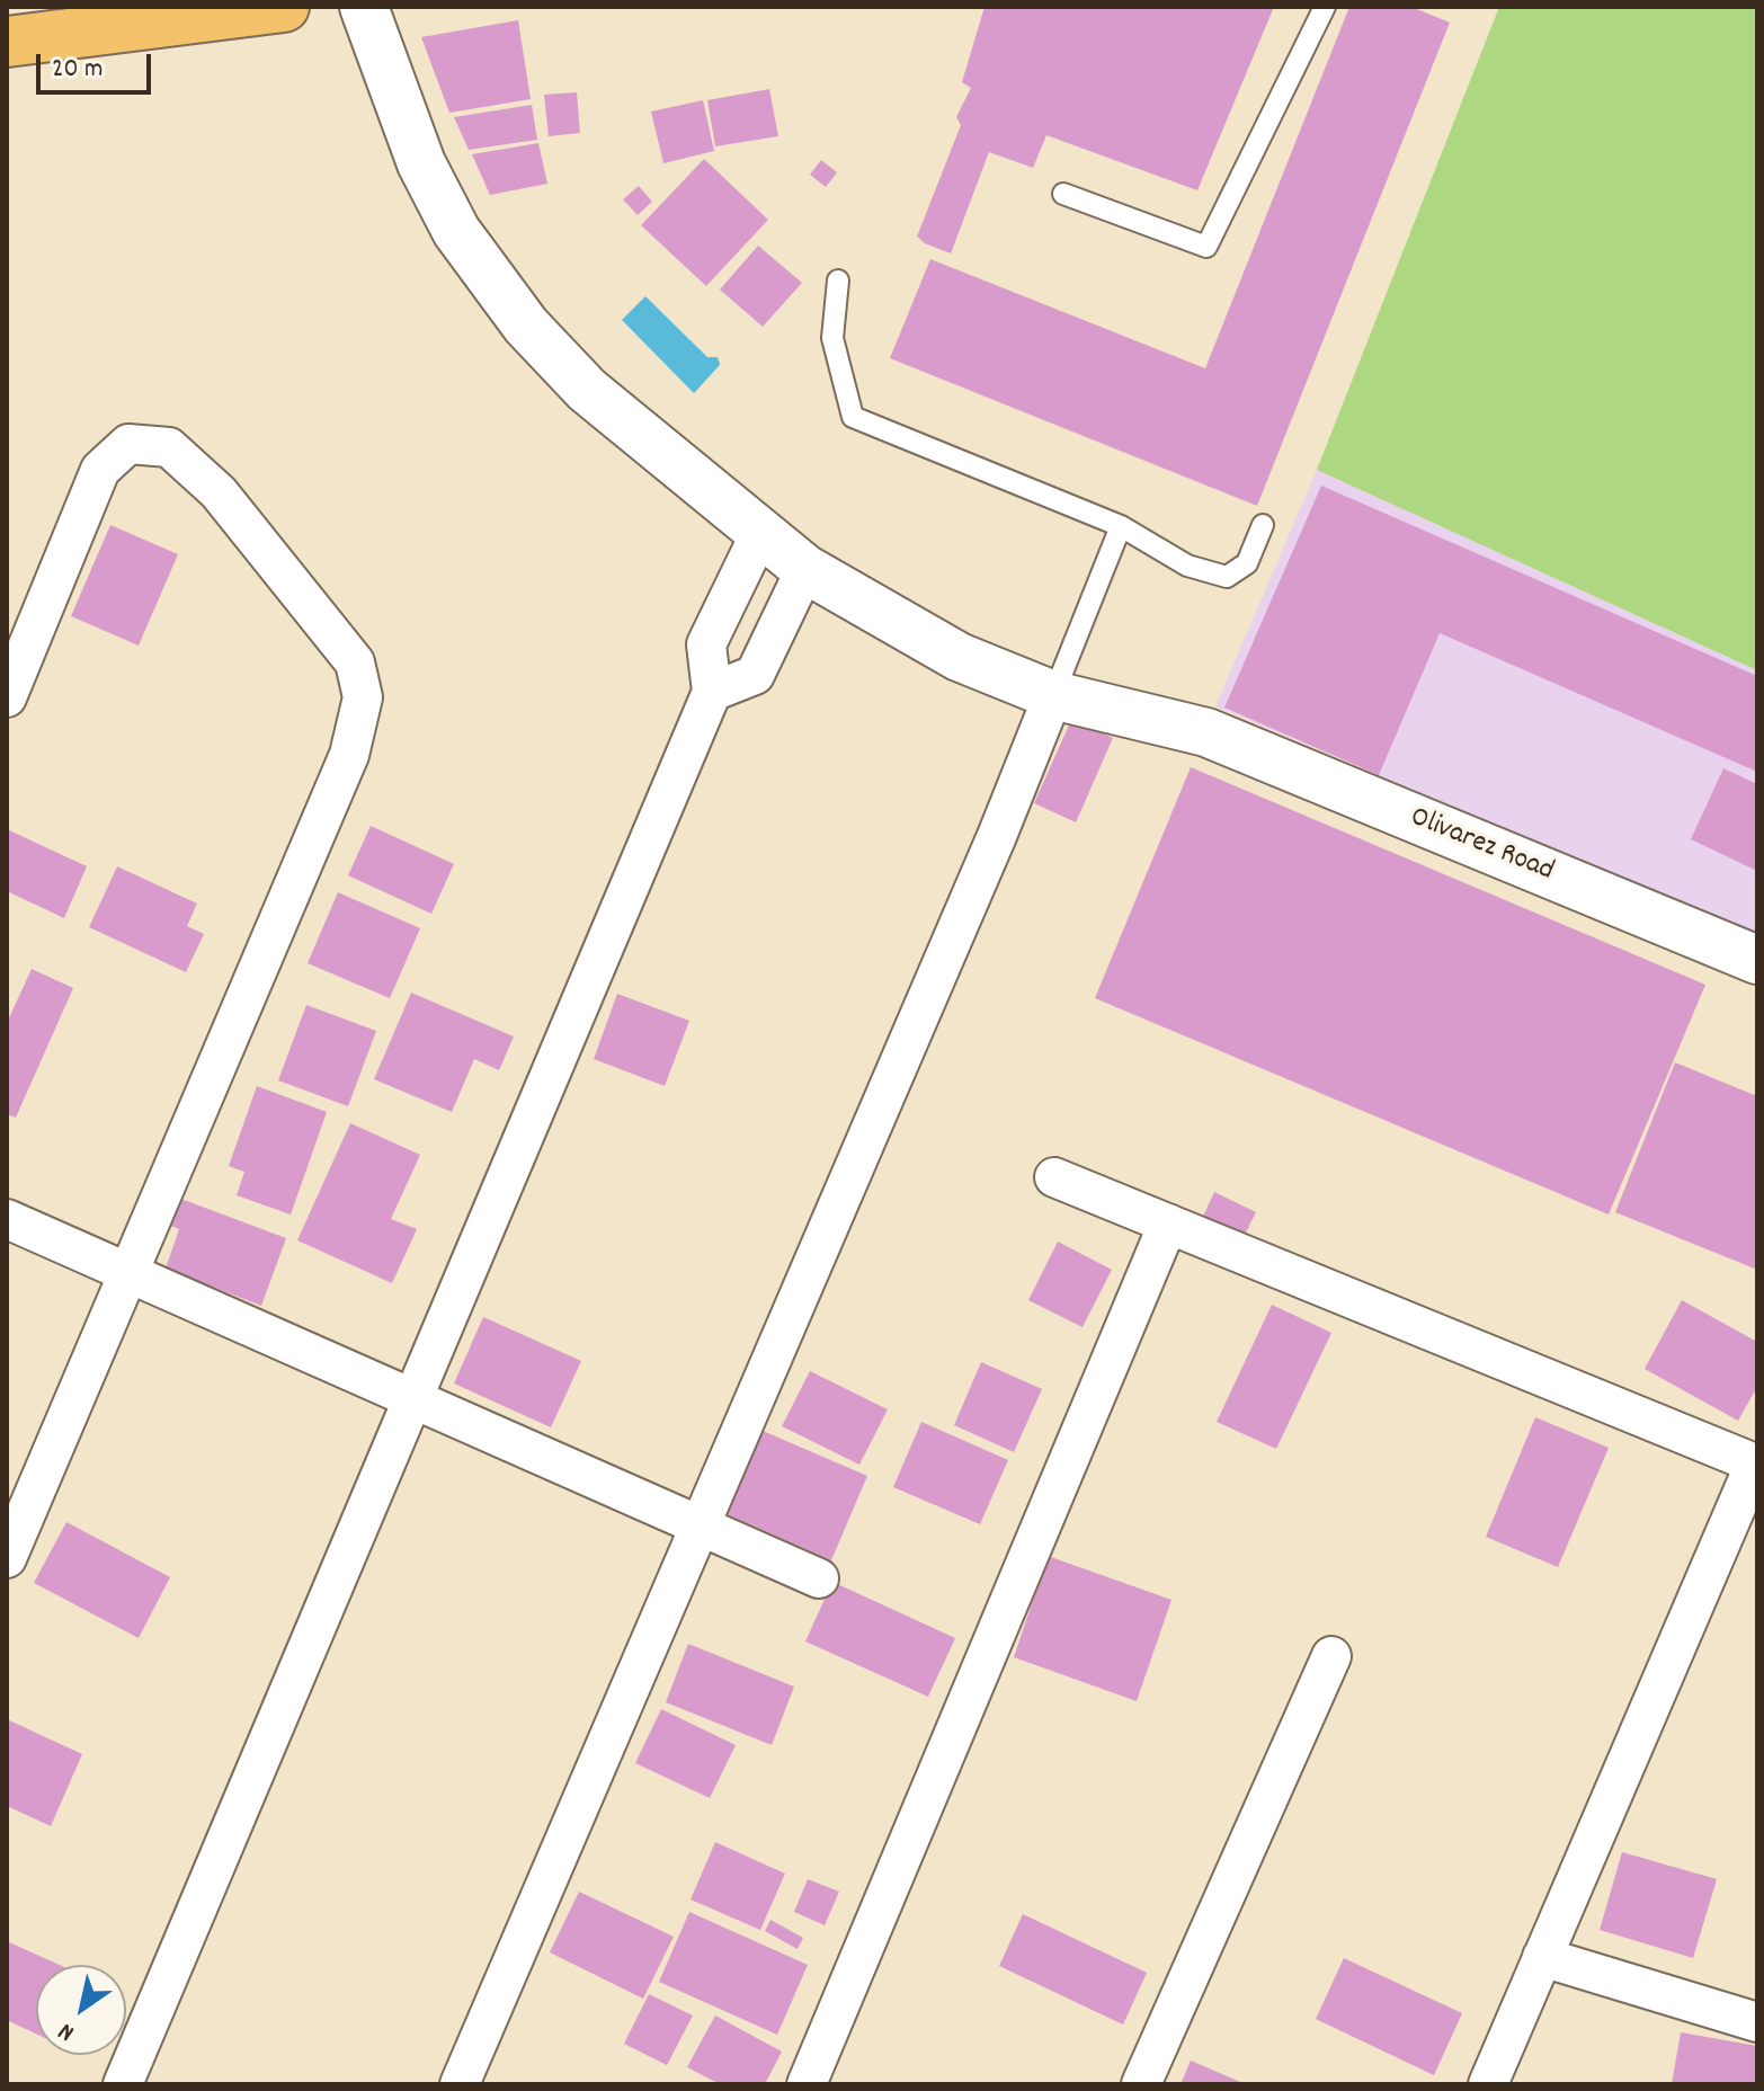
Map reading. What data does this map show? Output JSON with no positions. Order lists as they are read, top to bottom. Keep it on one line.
{"streets":{"street":["Olivarez Road"]},"scale_bar":"20 m","north":"bottom left"}
